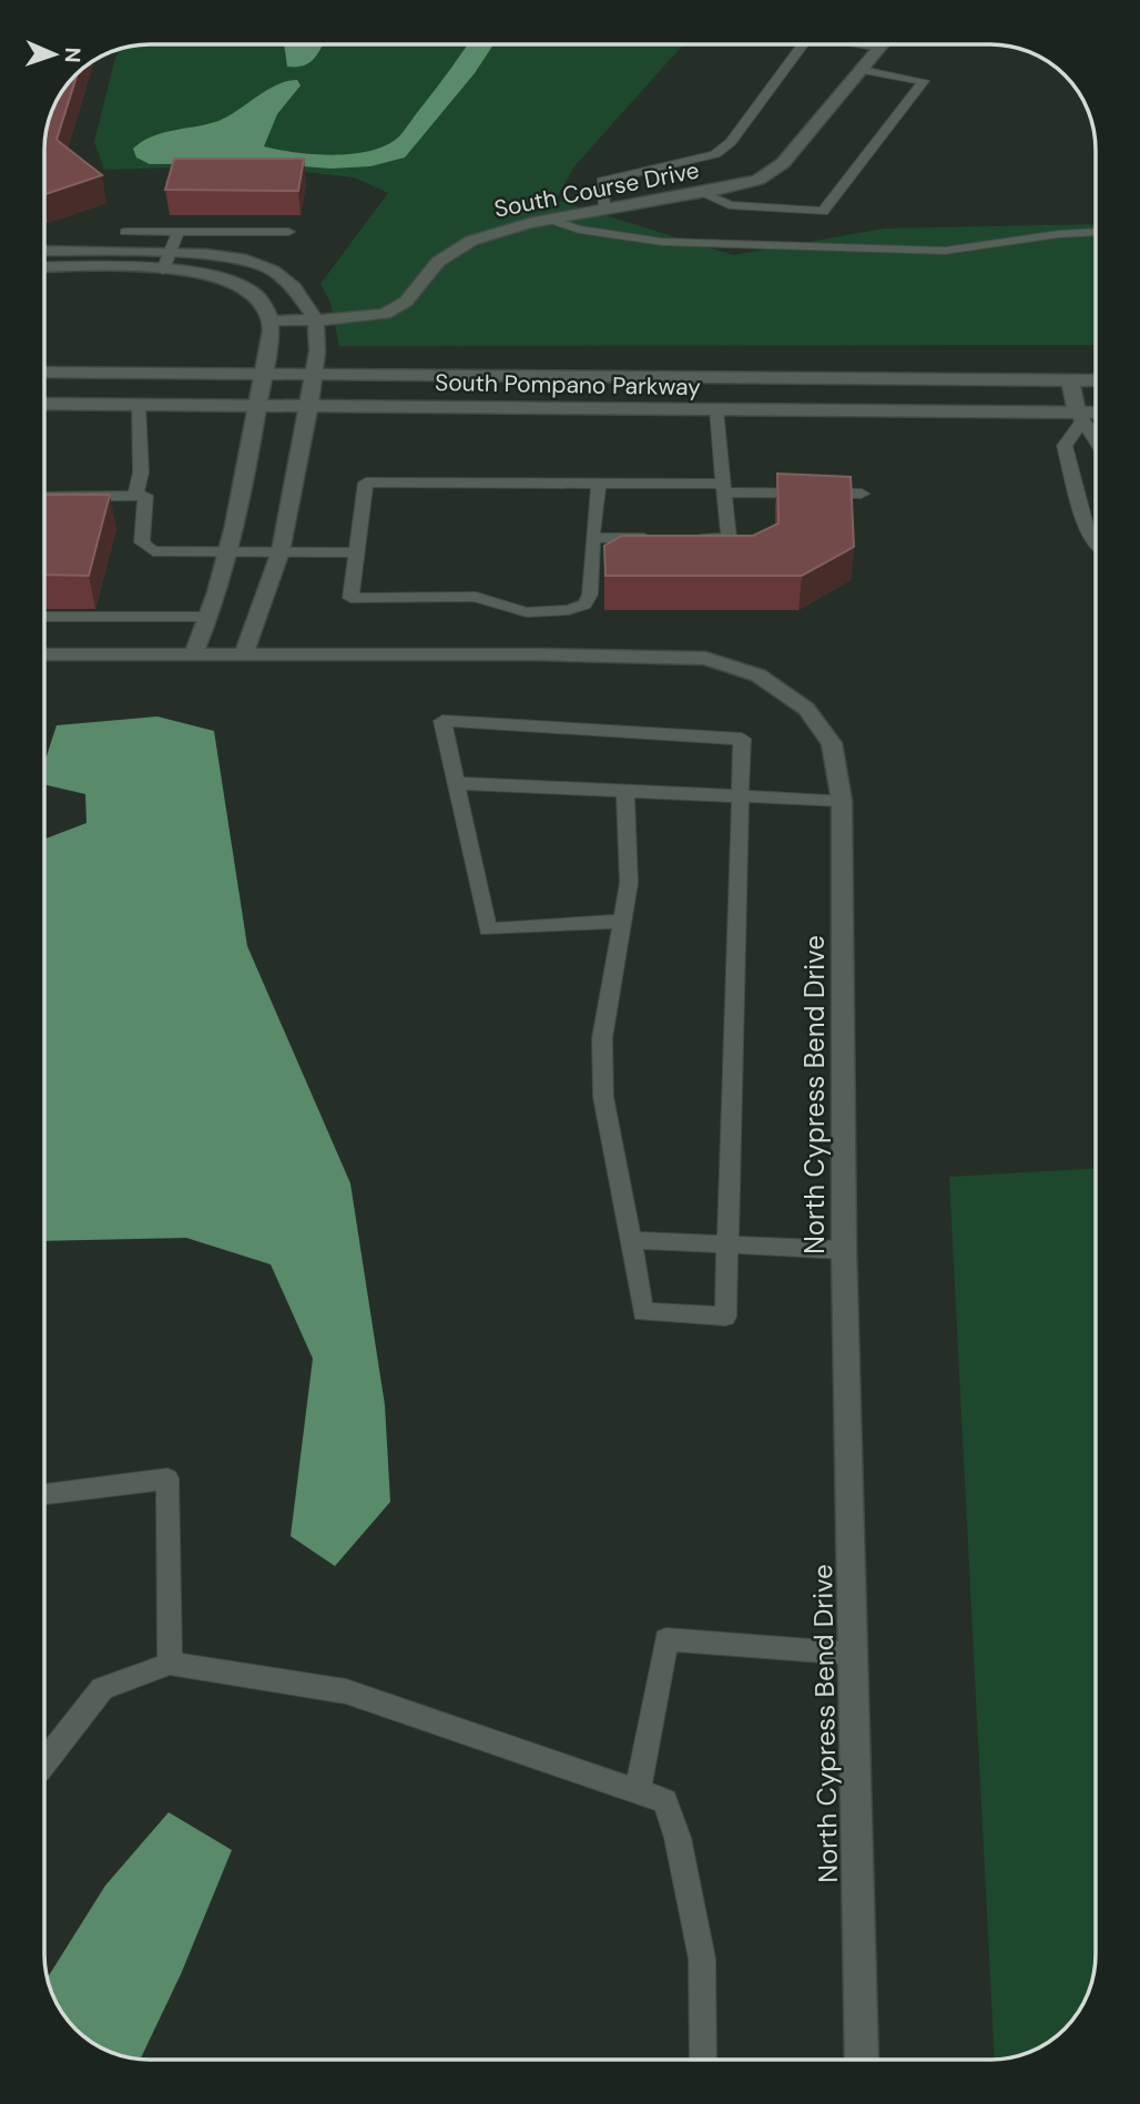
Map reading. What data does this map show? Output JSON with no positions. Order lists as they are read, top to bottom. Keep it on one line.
{"streets":{"street":["South Course Drive","South Pompano Parkway","North Cypress Bend Drive"]},"north":"right"}
